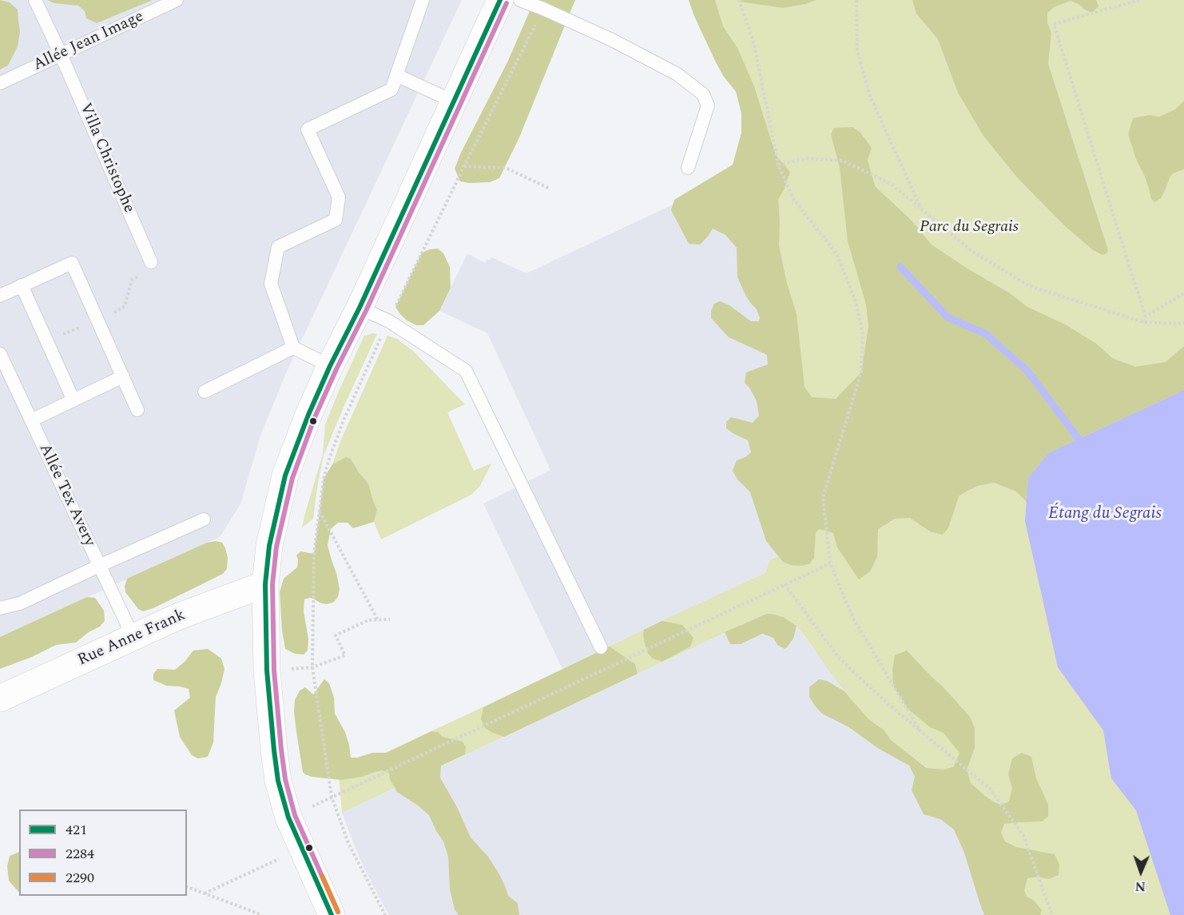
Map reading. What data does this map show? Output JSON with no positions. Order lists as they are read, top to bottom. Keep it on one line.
{"streets":{"street":["Rue Anne Frank"],"lane":["Allée Jean Image","Villa Christophe","Allée Tex Avery"]},"crossings":[["Allée Jean Image","Villa Christophe"],["Allée Tex Avery","Rue Anne Frank"]],"water":["Étang du Segrais"],"parks":["Parc du Segrais"],"lines":["transit line 421","transit line 2284","transit line 2290"],"legend":["421","2284","2290"],"north":"bottom"}
